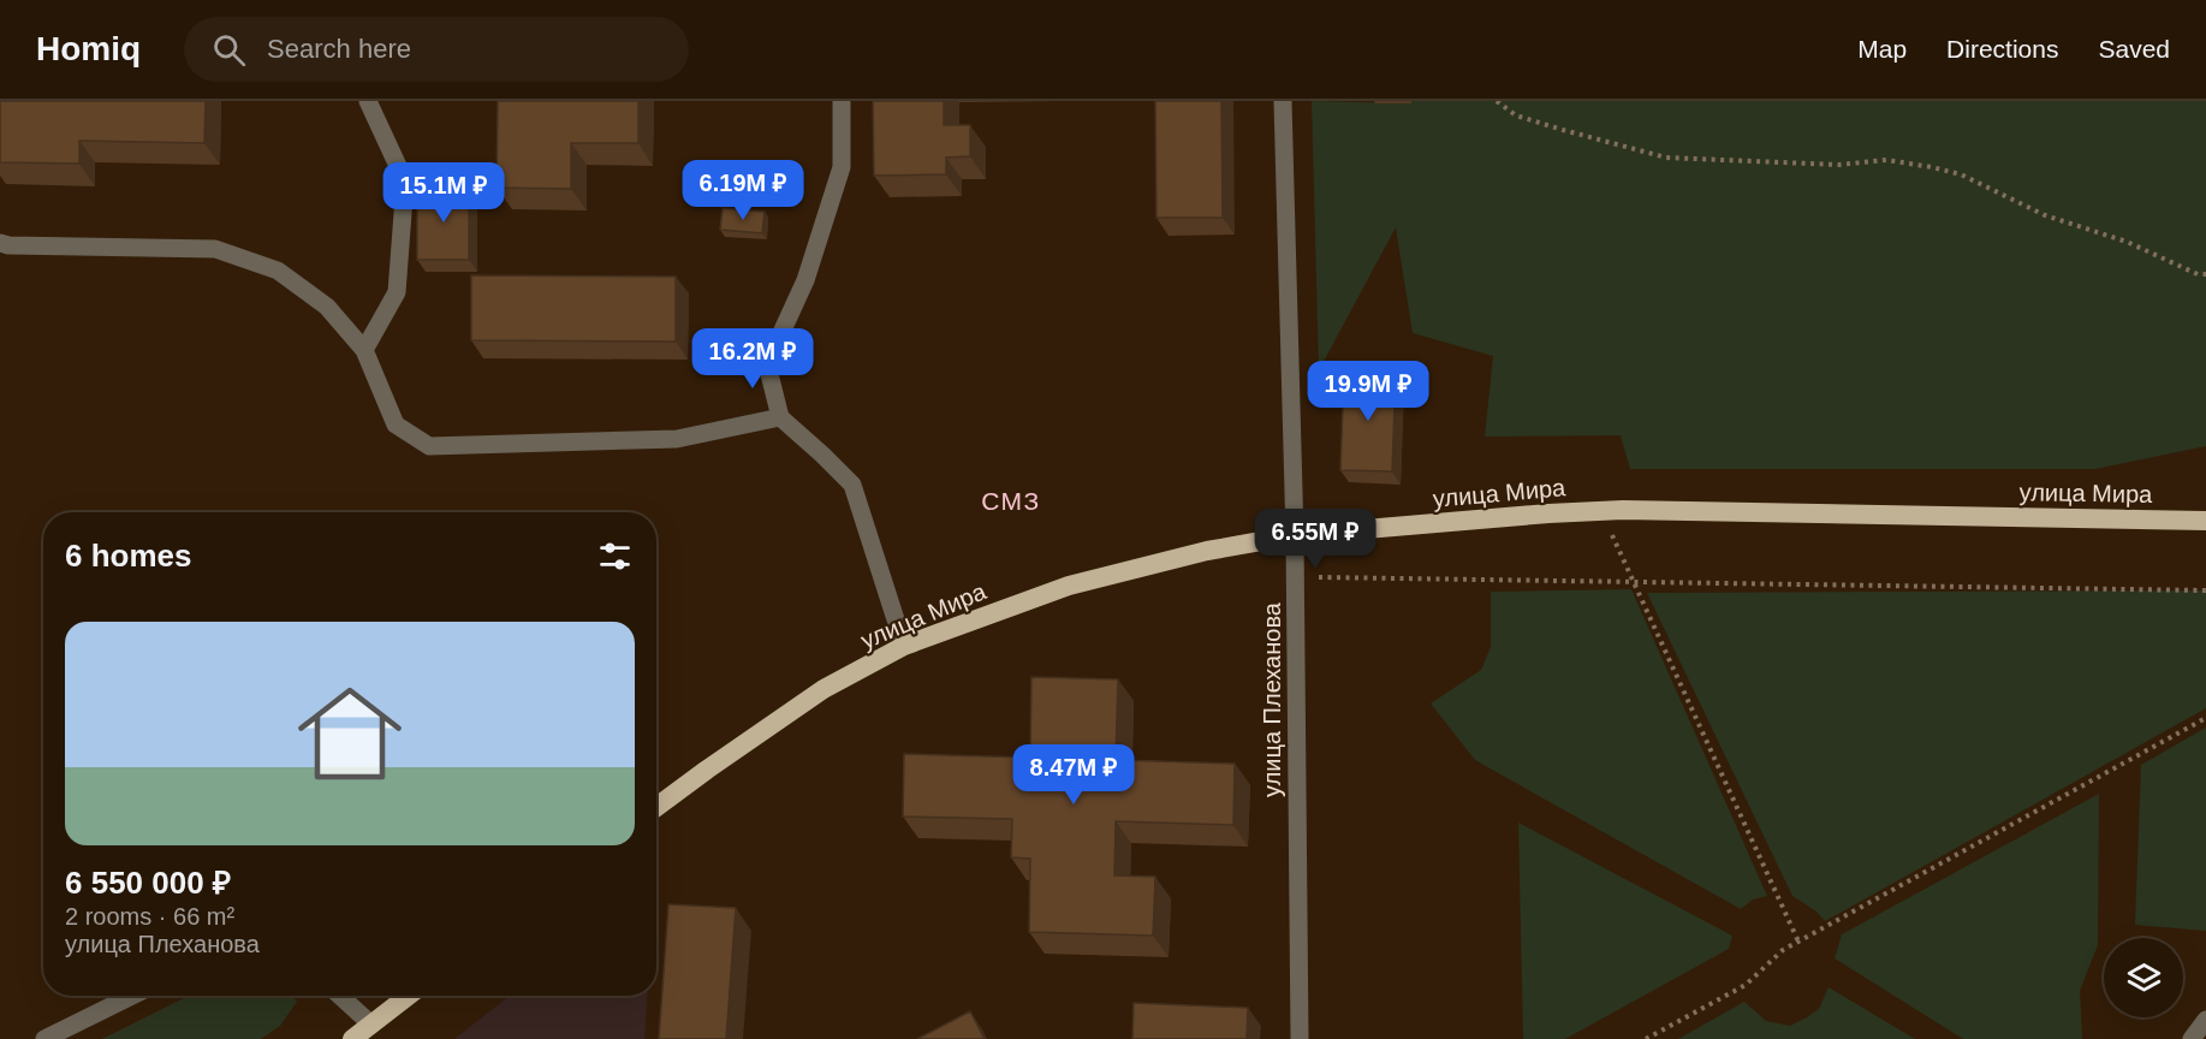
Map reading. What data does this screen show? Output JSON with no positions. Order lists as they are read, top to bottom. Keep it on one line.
{"streets":{"highway":["улица Мира"],"street":["улица Плеханова"]},"crossings":[["улица Мира","улица Плеханова"]],"districts":["СМЗ"],"page":{"header":"Homiq","search":"Search here","nav":["Map","Directions","Saved"],"price":["6.19M ₽","15.1M ₽","16.2M ₽","19.9M ₽","6.55M ₽","8.47M ₽"],"heading":"6 homes","list":[{"name":"6 550 000 ₽","note":"2 rooms · 66 m² · улица Плеханова"}]}}
